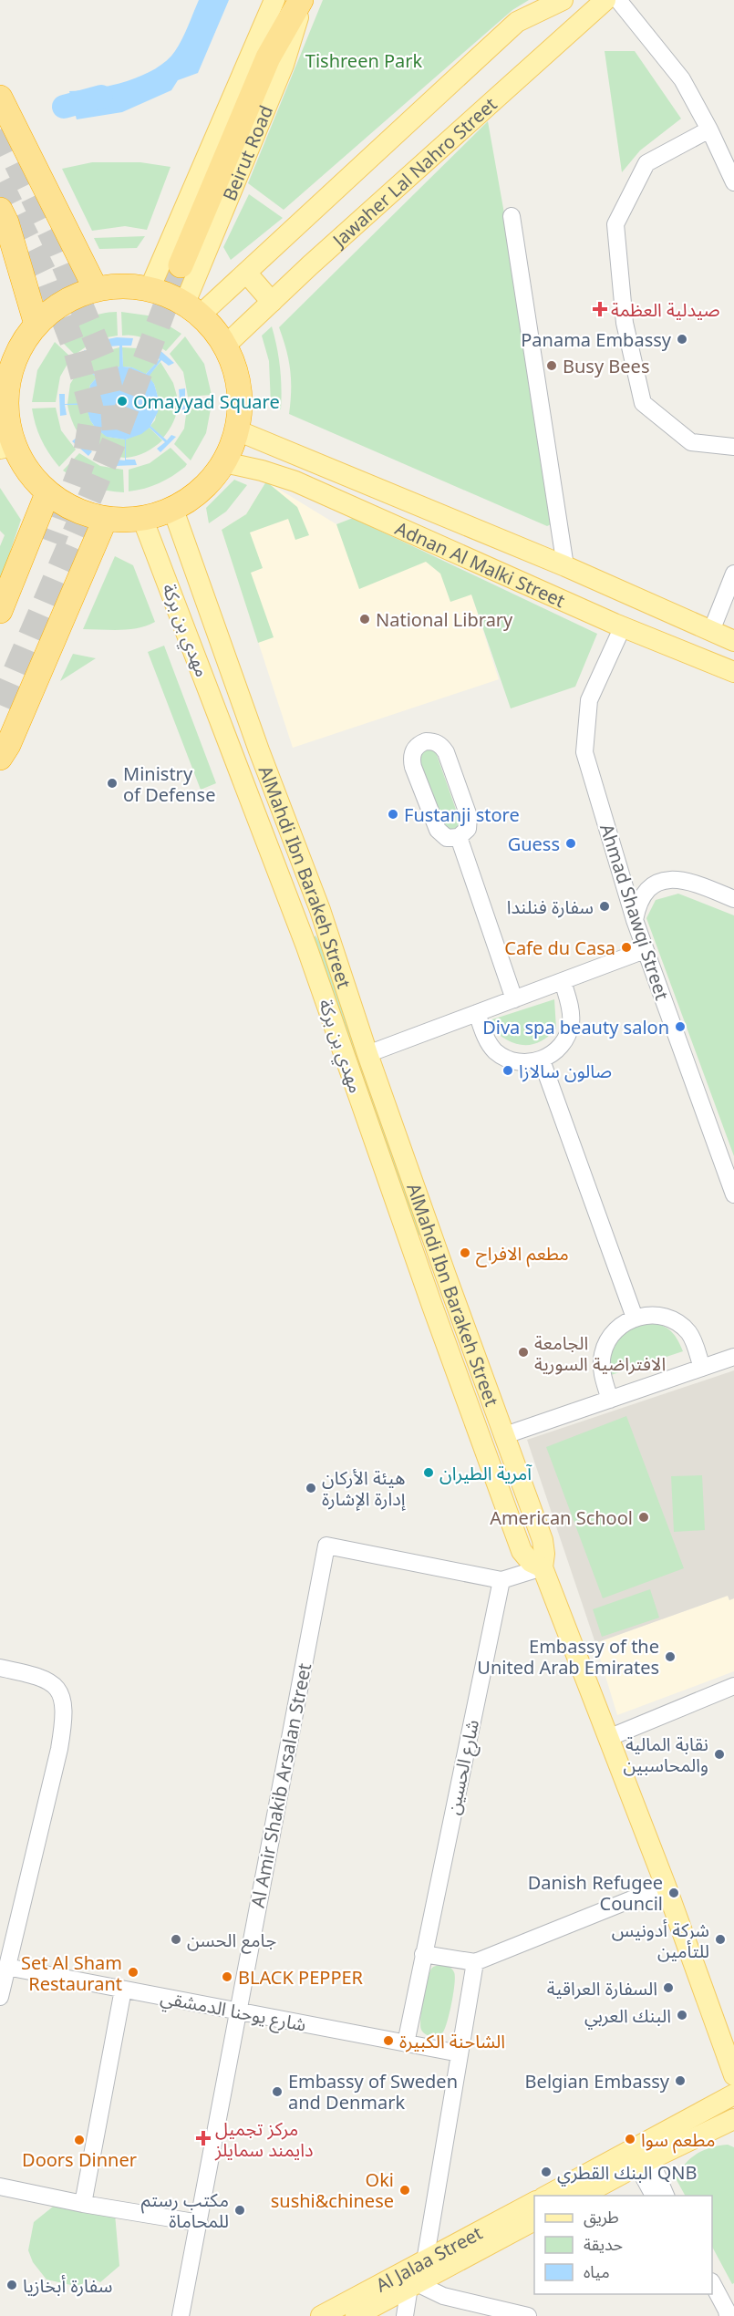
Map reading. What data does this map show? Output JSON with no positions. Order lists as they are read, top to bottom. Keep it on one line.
{"streets":{"main road":["Beirut Road","Jawaher Lal Nahro Street","Adnan Al Malki Street","مهدي بن بركة","AlMahdi Ibn Barakeh Street","Al Jalaa Street"],"street":["Ahmad Shawqi Street","شارع الحسين","Al Amir Shakib Arsalan Street","شارع يوحنا الدمشقي"]},"crossings":[["Adnan Al Malki Street","Ahmad Shawqi Street"],["مهدي بن بركة","AlMahdi Ibn Barakeh Street"],["شارع الحسين","Al Amir Shakib Arsalan Street"],["شارع الحسين","شارع يوحنا الدمشقي"],["Al Amir Shakib Arsalan Street","شارع يوحنا الدمشقي"]],"parks":["Tishreen Park"],"places":{"health":["صيدلية العظمة","مركز تجميل دايمند سمايلز"],"other":["Panama Embassy","Busy Bees","Omayyad Square","National Library","Ministry of Defense","Fustanji store","Guess","سفارة فنلندا","Cafe du Casa","Diva spa beauty salon","صالون سالازا","مطعم الافراح","الجامعة الافتراضية السورية","آمرية الطيران","هيئة الأركان إدارة الإشارة","American School","Embassy of the United Arab Emirates","نقابة المالية والمحاسبين","Danish Refugee Council","جامع الحسن","شركة أدونيس للتأمين","Set Al Sham Restaurant","BLACK PEPPER","السفارة العراقية","البنك العربي","الشاحنة الكبيرة","Belgian Embassy","Embassy of Sweden and Denmark","مطعم سوا","Doors Dinner","البنك القطري QNB","Oki sushi&chinese","مكتب رستم للمحاماة","سفارة أبخازيا"]},"legend":["طريق","حديقة","مياه"]}
